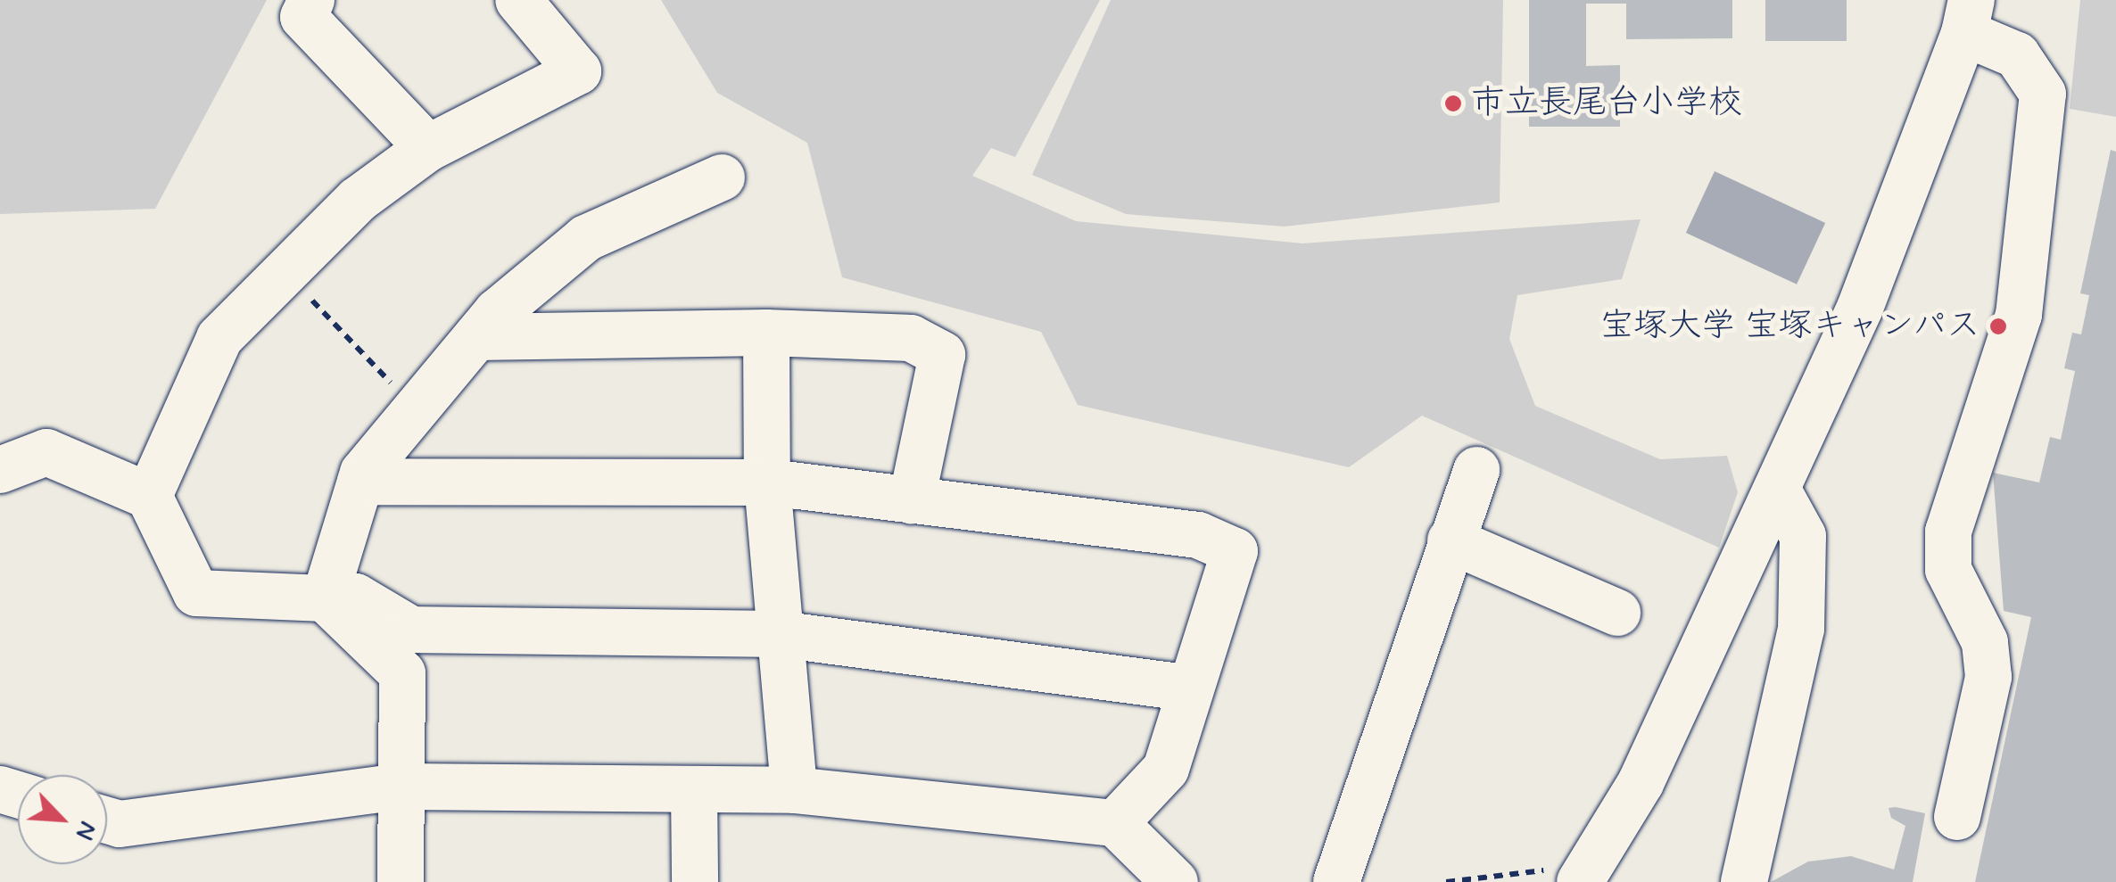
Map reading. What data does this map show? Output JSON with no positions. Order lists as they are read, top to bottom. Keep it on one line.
{"places":["市立長尾台小学校","宝塚大学 宝塚キャンパス"],"north":"bottom right"}
